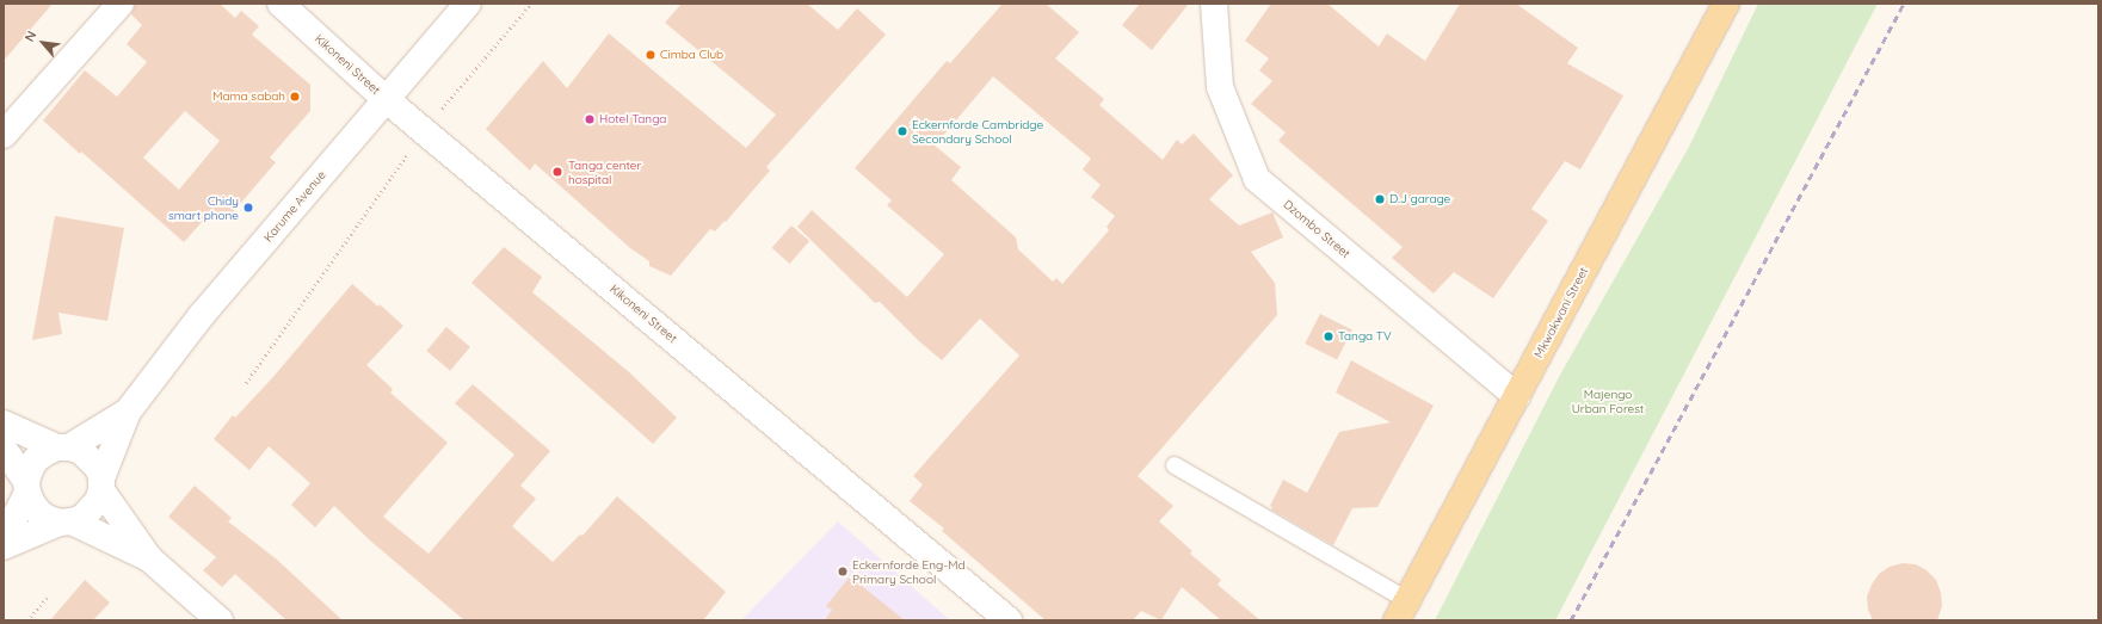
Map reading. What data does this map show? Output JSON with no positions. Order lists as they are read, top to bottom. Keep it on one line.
{"streets":{"main road":["Mkwakwani Street"],"street":["Kikoneni Street","Karume Avenue","Dzombo Street"]},"crossings":[["Kikoneni Street","Karume Avenue"],["Dzombo Street","Mkwakwani Street"]],"parks":["Majengo Urban Forest"],"places":["Cimba Club","Mama sabah","Hotel Tanga","Eckernforde Cambridge Secondary School","Tanga center hospital","D.J garage","Chidy smart phone","Tanga TV","Eckernforde Eng-Md Primary School"],"north":"top left"}
